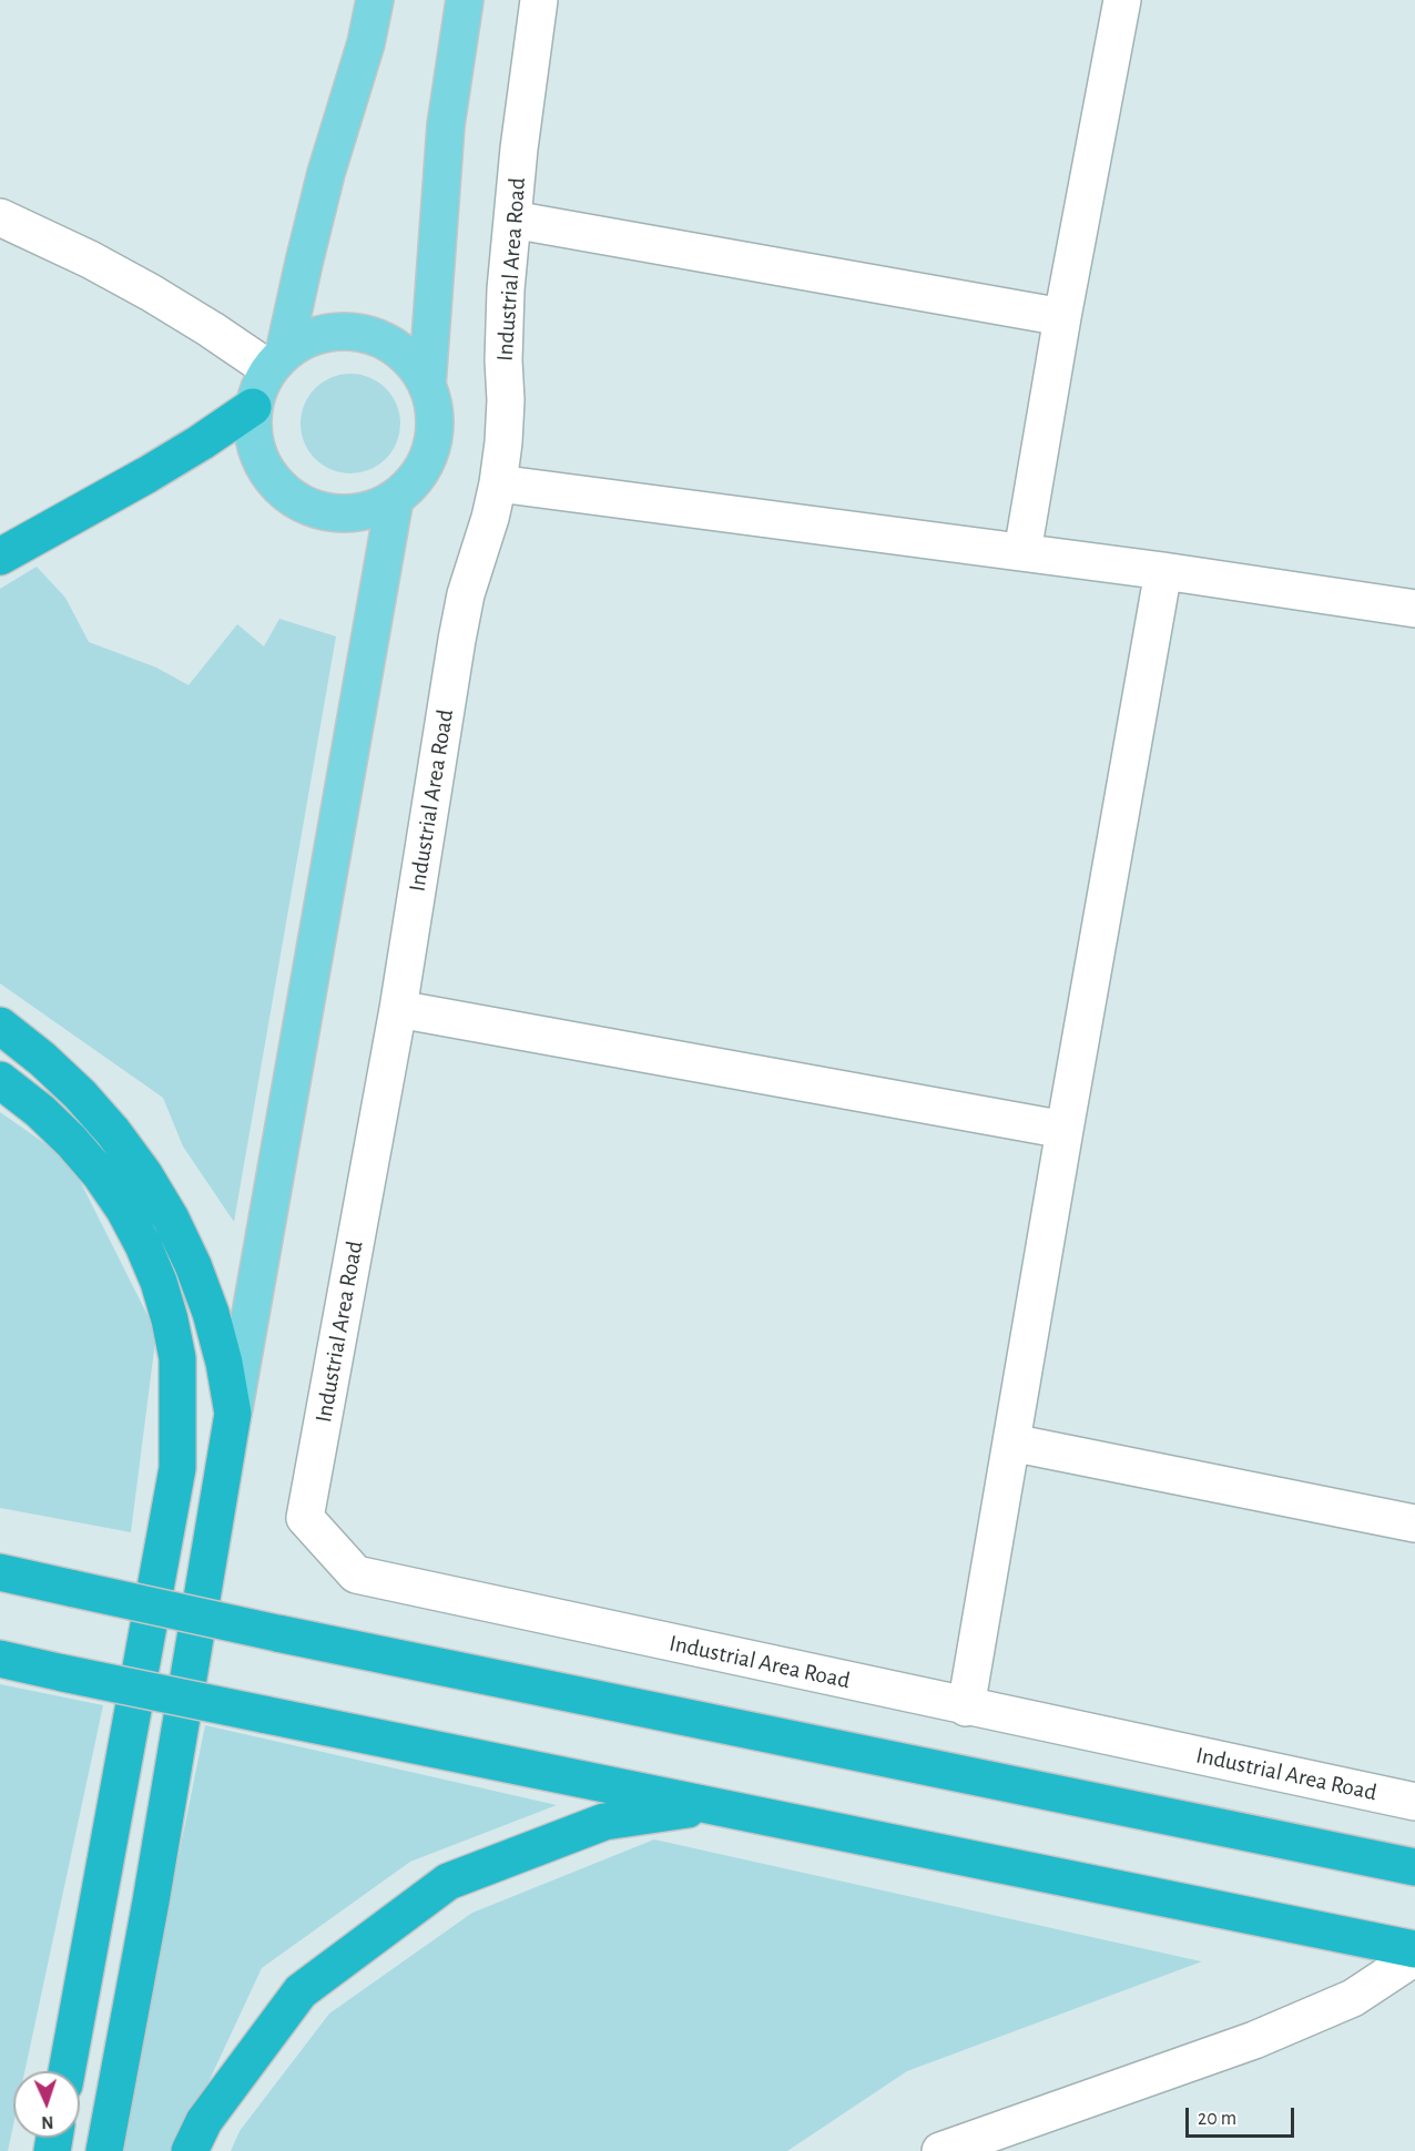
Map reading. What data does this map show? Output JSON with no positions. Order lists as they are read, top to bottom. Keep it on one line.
{"streets":{"street":["Industrial Area Road"]},"scale_bar":"20 m","north":"bottom"}
